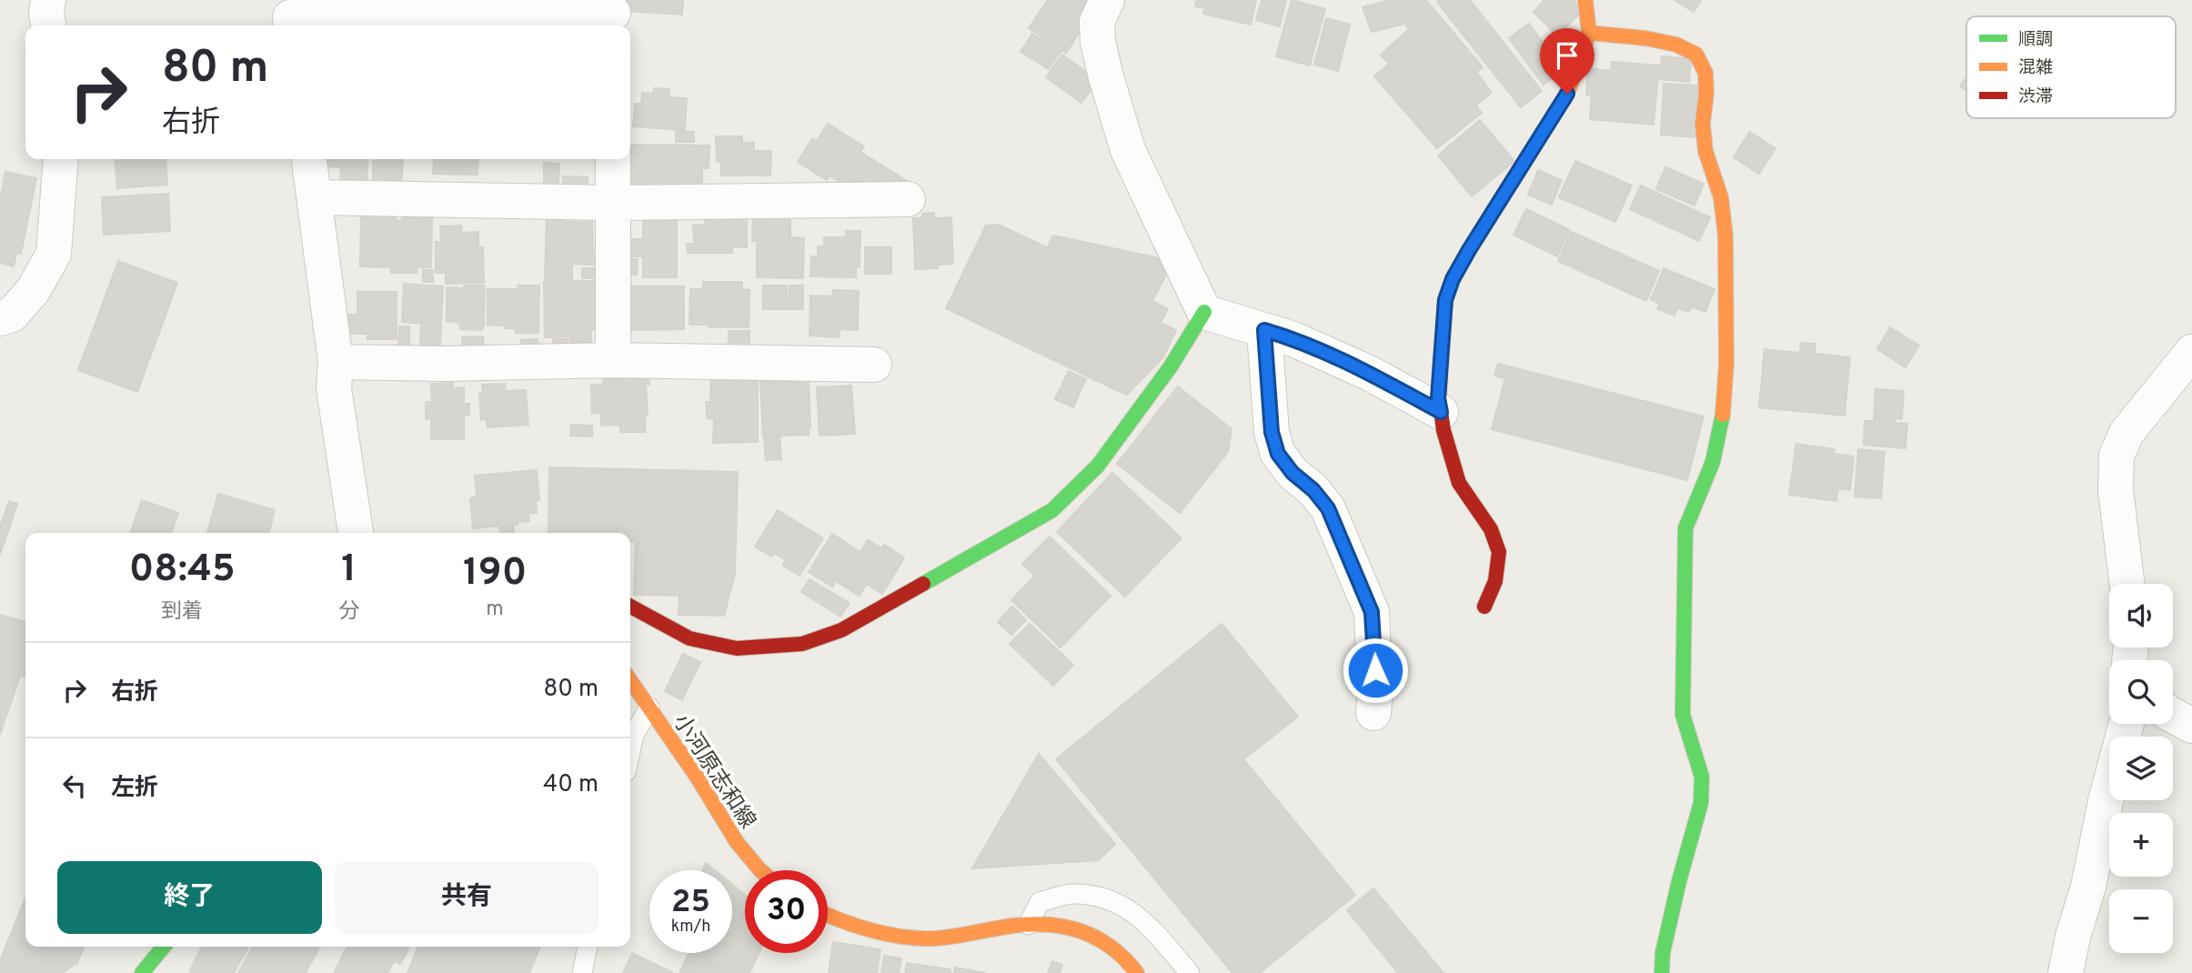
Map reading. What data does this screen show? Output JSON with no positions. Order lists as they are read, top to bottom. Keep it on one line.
{"streets":{"street":["小河原志和線"]},"legend":["順調","混雑","渋滞"],"page":{"turn":["80 m","右折"],"eta":["08:45","到着","1","分","190","m"],"map_buttons":["+","−"],"list":[{"name":"右折","value":"80 m"},{"name":"左折","value":"40 m"}],"buttons":["終了","共有"],"speed":"25 km/h","limit":"30"}}
